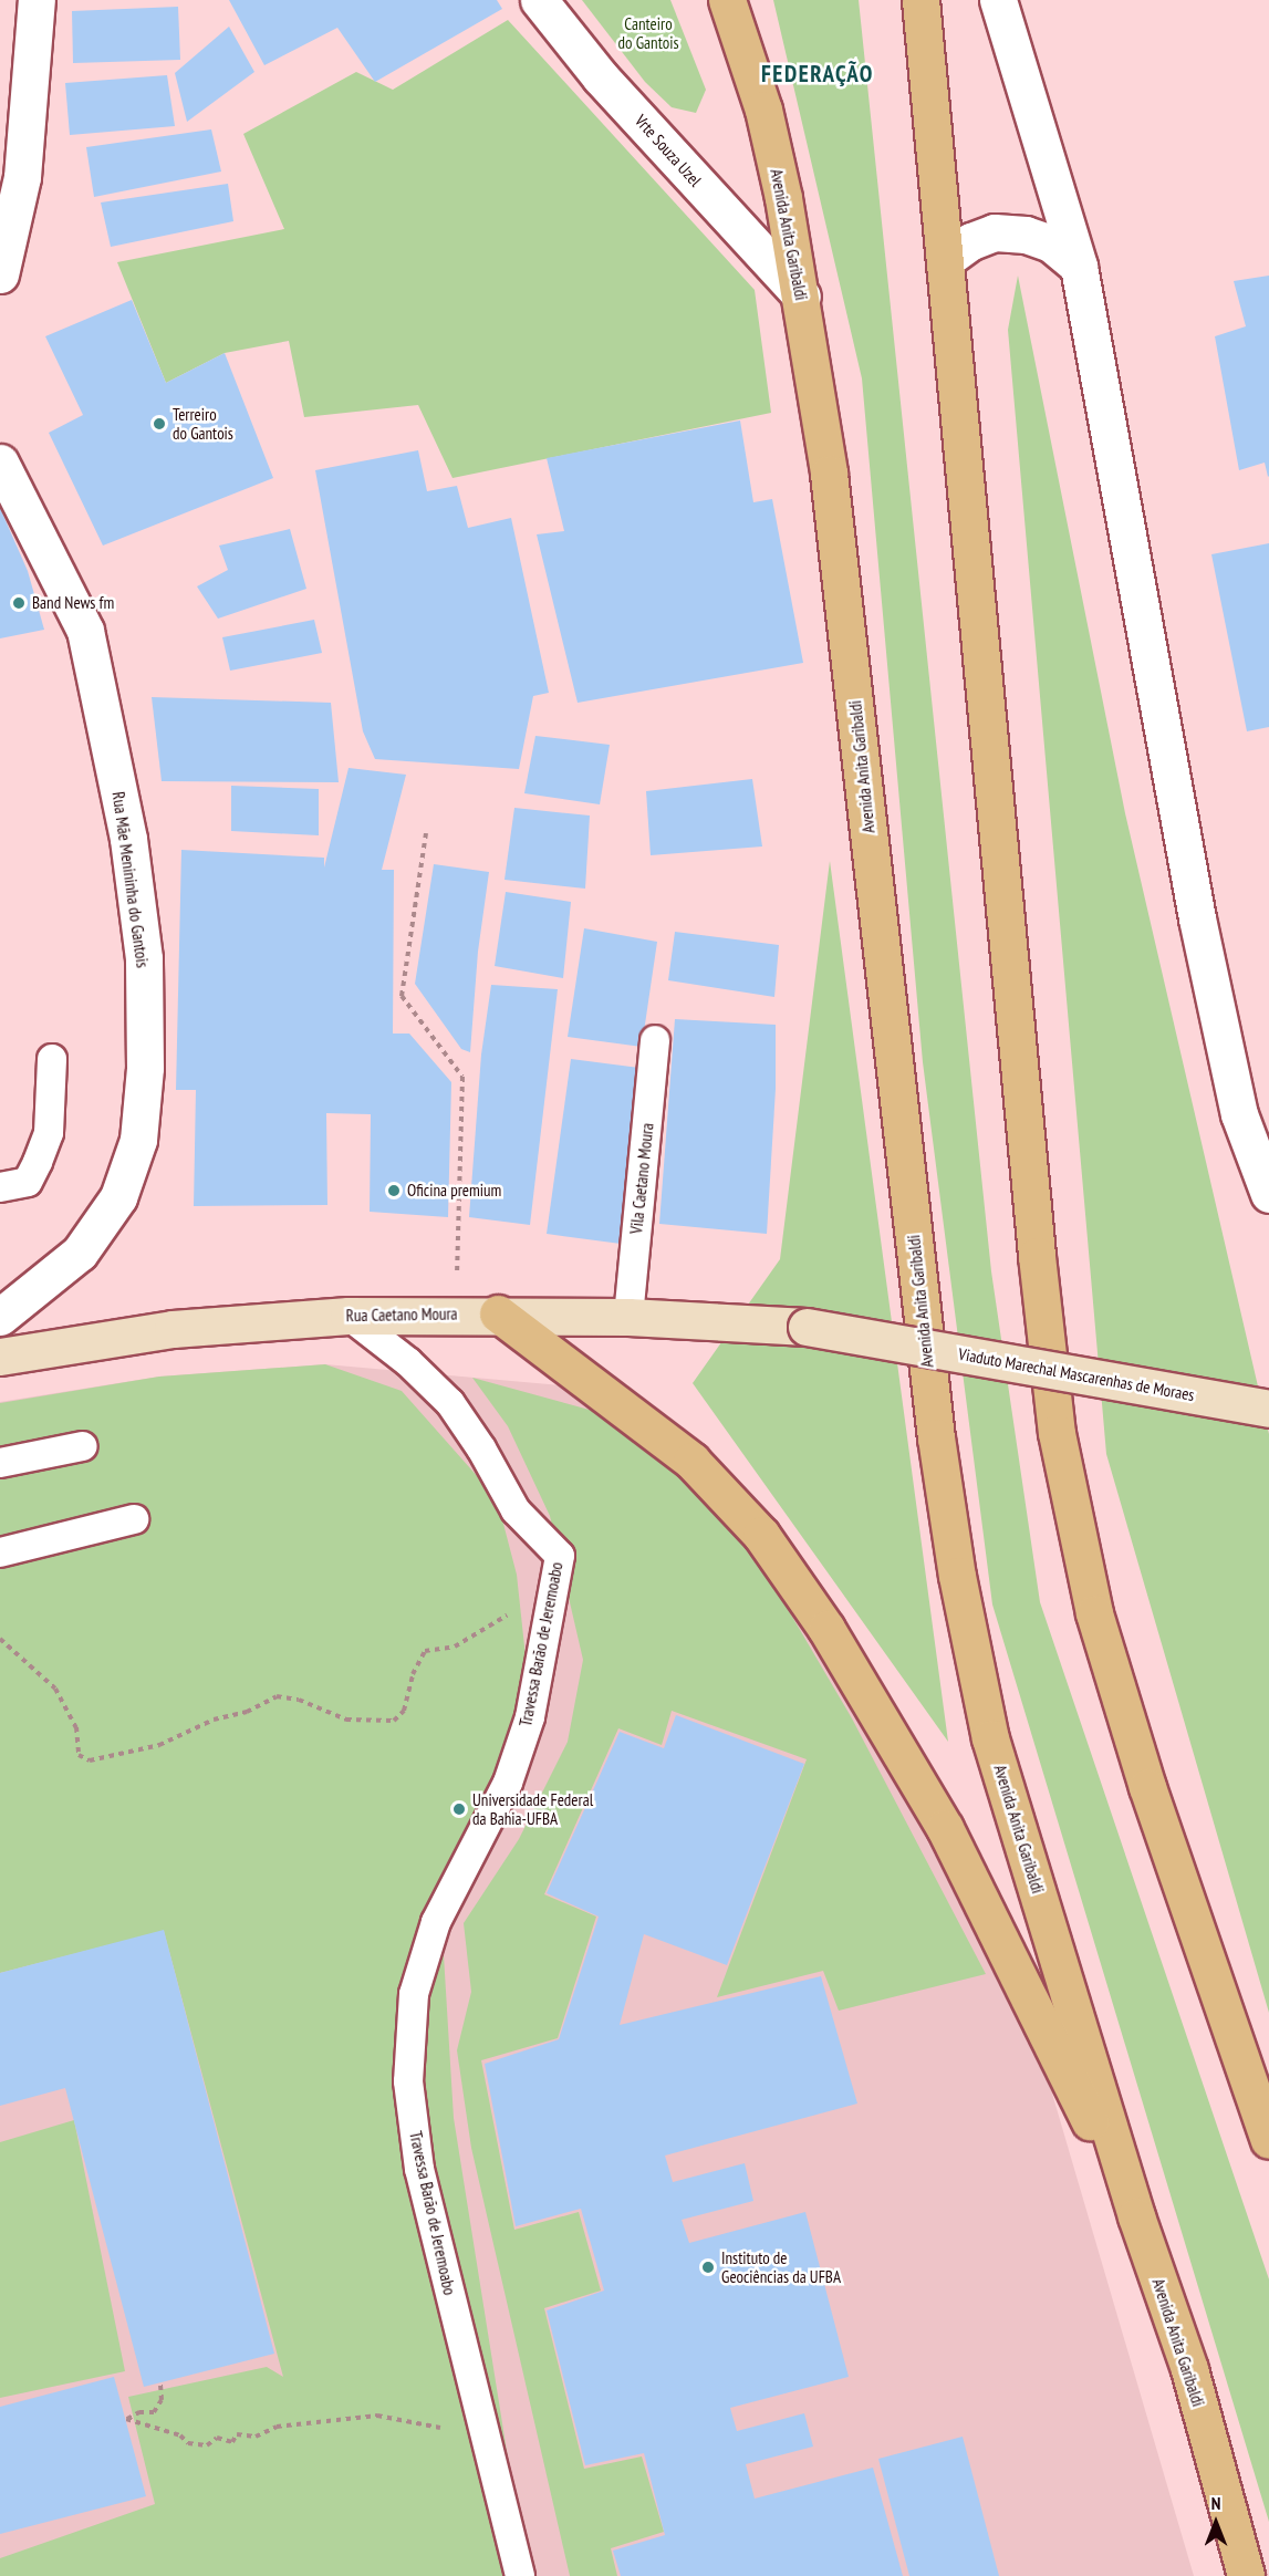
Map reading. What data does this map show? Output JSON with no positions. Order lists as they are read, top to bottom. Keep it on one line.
{"streets":{"main road":["Avenida Anita Garibaldi","Rua Caetano Moura","Viaduto Marechal Mascarenhas de Moraes"],"street":["Vrte Souza Uzel","Rua Mãe Menininha do Gantois"],"lane":["Vila Caetano Moura","Travessa Barão de Jeremoabo"]},"crossings":[["Vrte Souza Uzel","Avenida Anita Garibaldi"],["Vila Caetano Moura","Rua Caetano Moura"],["Rua Caetano Moura","Viaduto Marechal Mascarenhas de Moraes"],["Rua Caetano Moura","Travessa Barão de Jeremoabo"]],"districts":["FEDERAÇÃO"],"parks":["Canteiro do Gantois"],"places":["Terreiro do Gantois","Band News fm","Oficina premium","Universidade Federal da Bahia-UFBA","Instituto de Geociências da UFBA"],"north":"top"}
